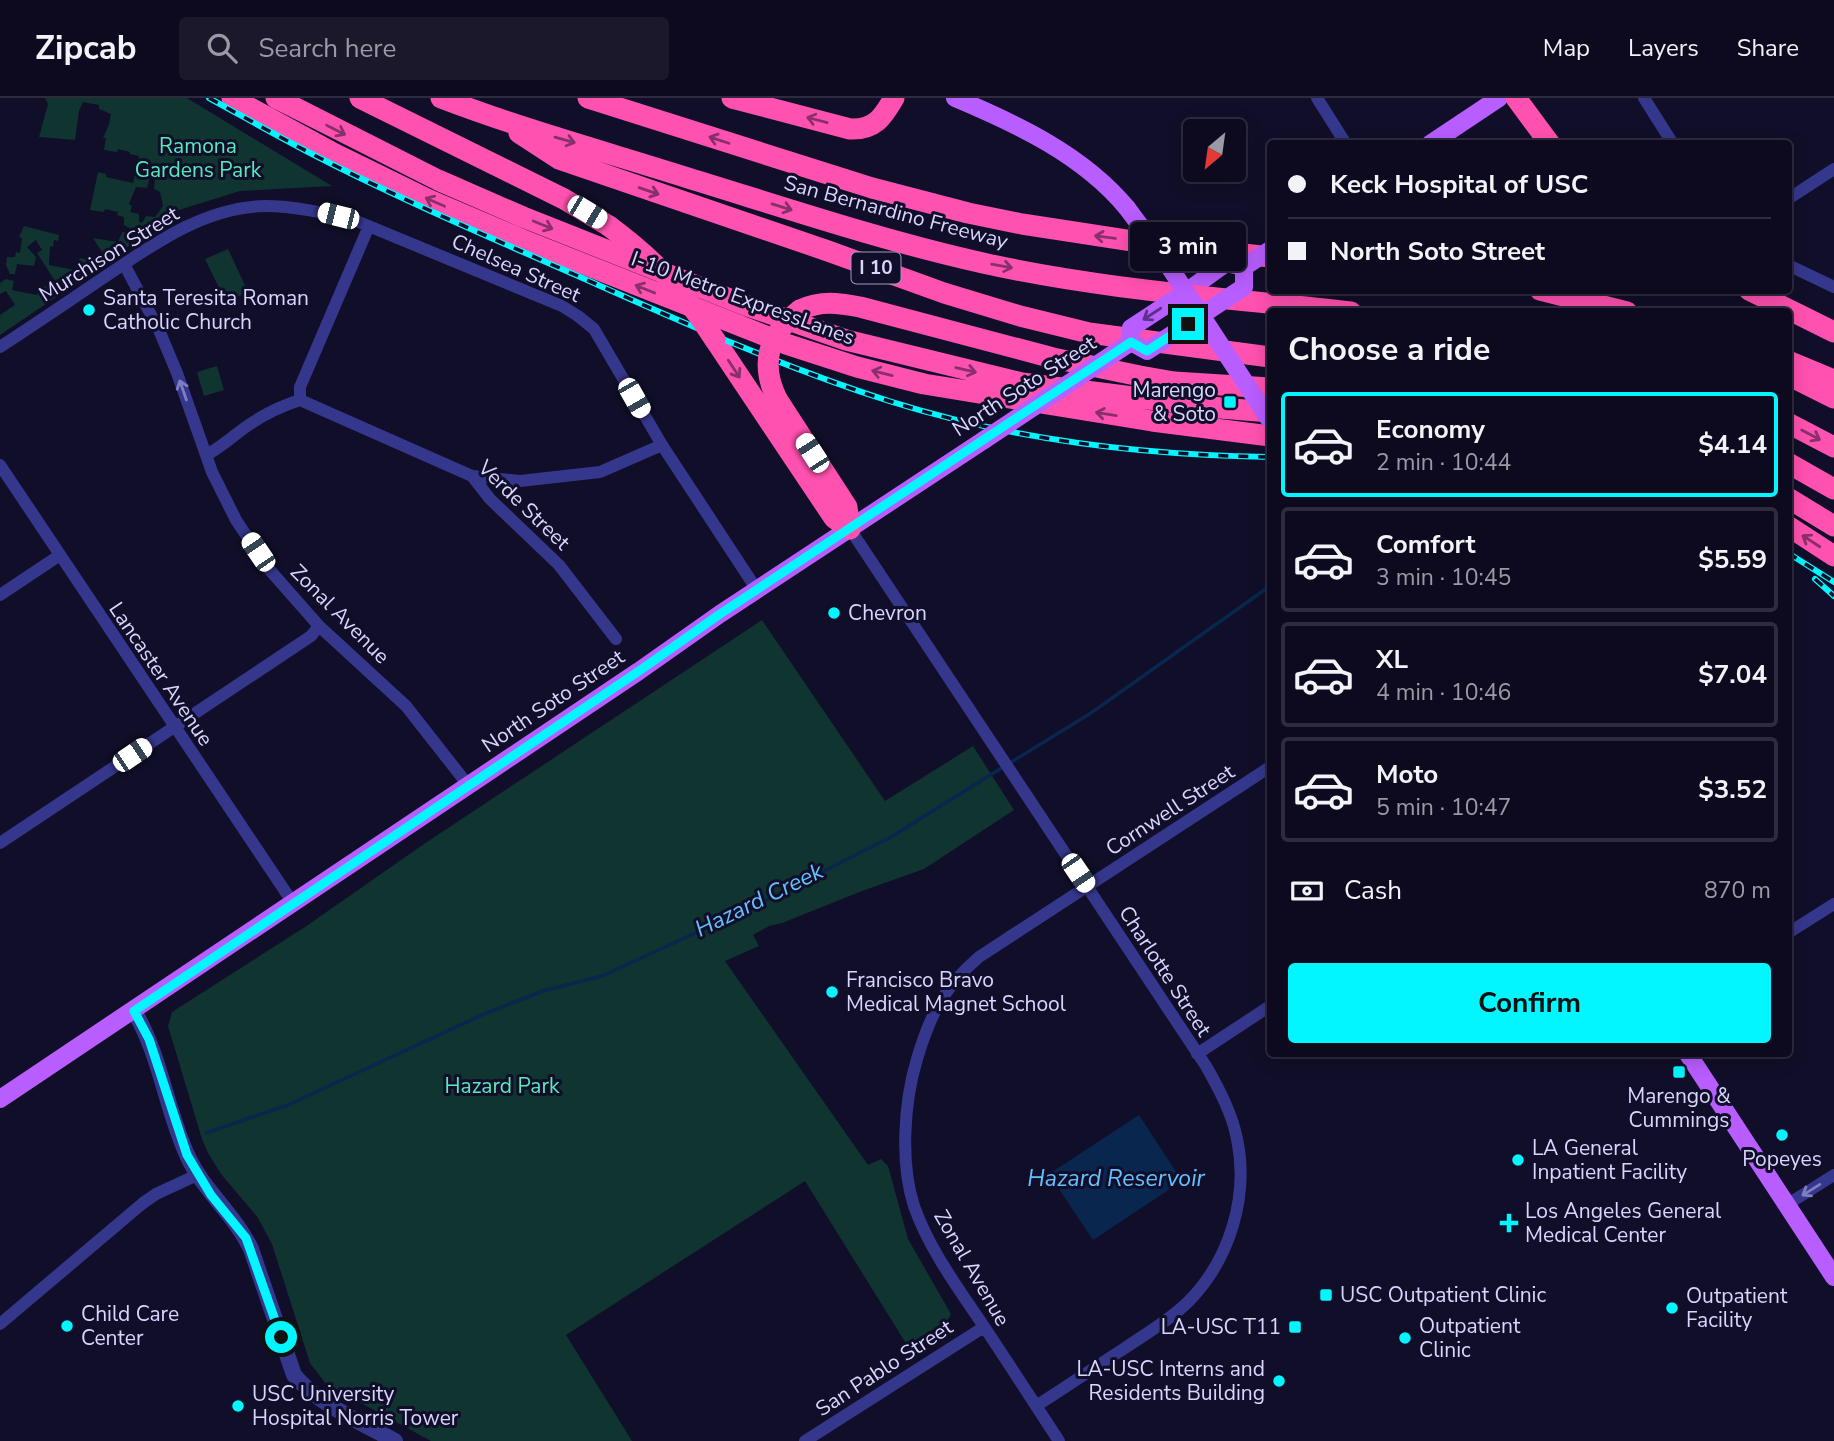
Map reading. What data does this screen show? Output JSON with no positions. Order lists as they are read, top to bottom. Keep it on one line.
{"streets":{"highway":["San Bernardino Freeway","I 10","I-10 Metro ExpressLanes"],"main road":["North Soto Street"],"street":["Murchison Street","Chelsea Street","Verde Street","Zonal Avenue","Lancaster Avenue","Cornwell Street","Charlotte Street","San Pablo Street"]},"crossings":[["San Bernardino Freeway","I 10"],["Murchison Street","Chelsea Street"],["Murchison Street","Zonal Avenue"],["Chelsea Street","North Soto Street"],["North Soto Street","Zonal Avenue"],["North Soto Street","Lancaster Avenue"],["North Soto Street","Charlotte Street"],["Zonal Avenue","Cornwell Street"],["Zonal Avenue","Charlotte Street"],["Zonal Avenue","San Pablo Street"],["Cornwell Street","Charlotte Street"]],"water":["Hazard Creek","Hazard Reservoir"],"parks":["Ramona Gardens Park","Hazard Park"],"places":{"other":["Santa Teresita Roman Catholic Church","Chevron","Francisco Bravo Medical Magnet School","Popeyes","LA General Inpatient Facility","Outpatient Facility","Child Care Center","Outpatient Clinic","LA-USC Interns and Residents Building","USC University Hospital Norris Tower"],"transit":["Marengo & Soto","Marengo & Cummings","USC Outpatient Clinic","LA-USC T11"],"health":["Los Angeles General Medical Center"]},"north":"bottom left","page":{"header":"Zipcab","search":"Search here","nav":["Map","Layers","Share"],"banner":["Keck Hospital of USC","North Soto Street"],"bubble":"3 min","heading":"Choose a ride","list":[{"name":"Economy","note":"2 min · 10:44","value":"$4.14"},{"name":"Comfort","note":"3 min · 10:45","value":"$5.59"},{"name":"XL","note":"4 min · 10:46","value":"$7.04"},{"name":"Moto","note":"5 min · 10:47","value":"$3.52"}],"pay":["Cash","870 m"],"buttons":"Confirm"}}
